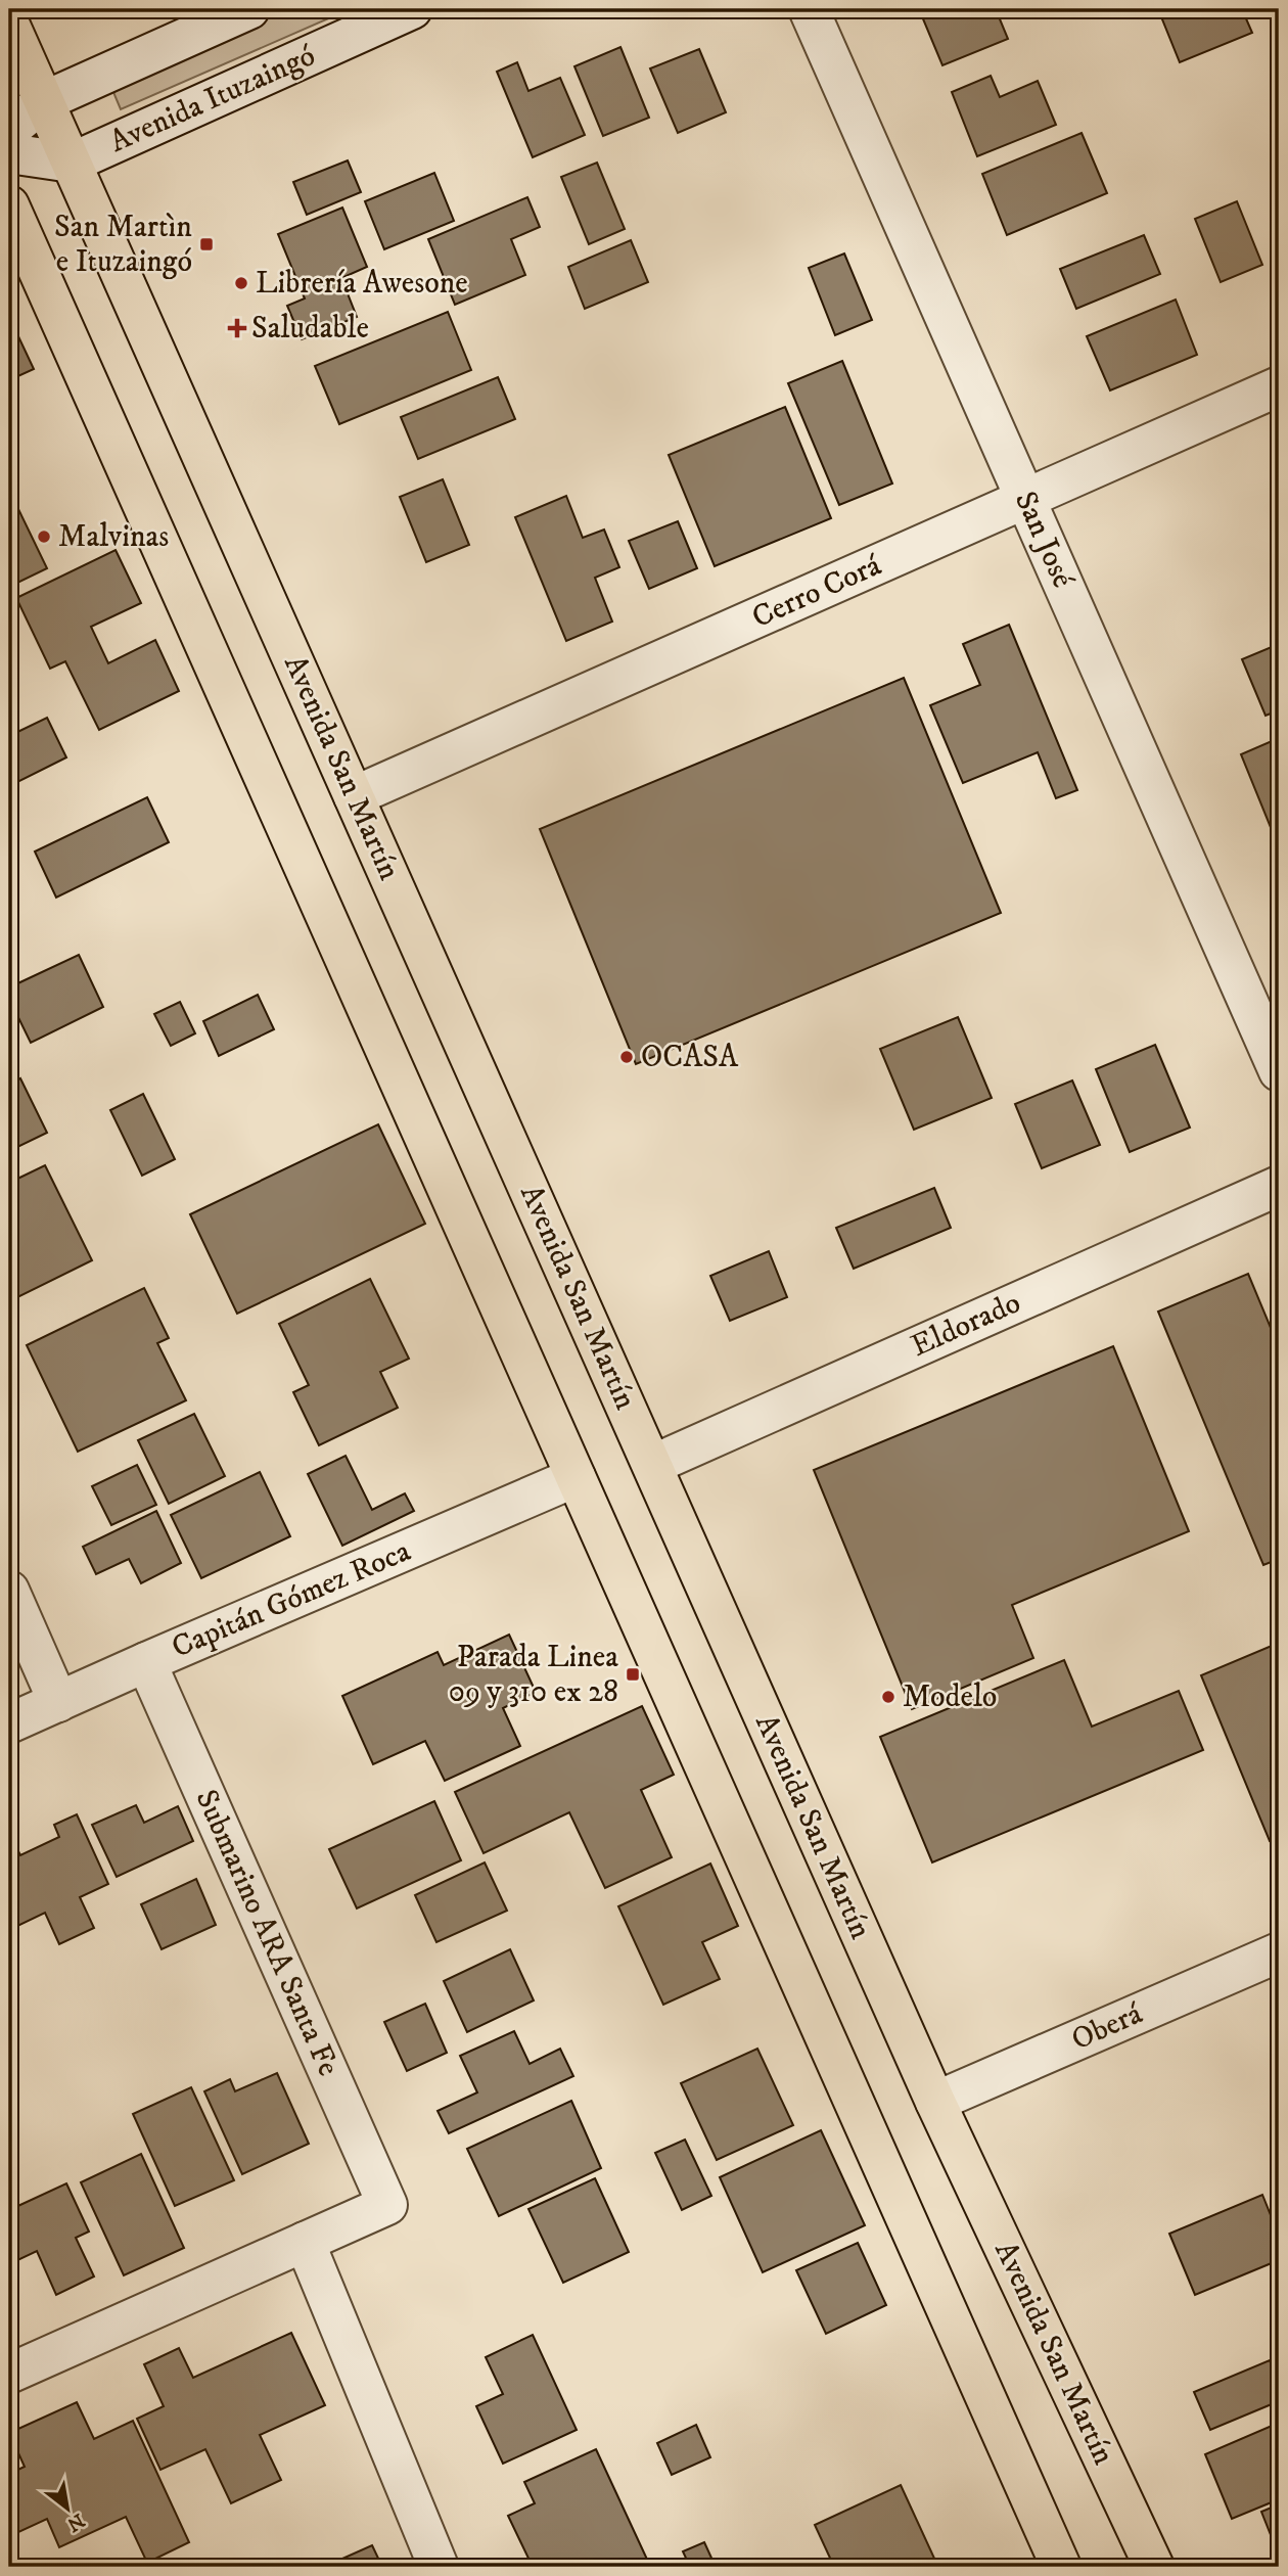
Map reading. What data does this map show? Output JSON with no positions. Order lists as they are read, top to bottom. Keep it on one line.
{"streets":{"main road":["Avenida San Martín"],"street":["Avenida Ituzaingó","San José","Cerro Corá","Eldorado","Capitán Gómez Roca","Submarino ARA Santa Fe","Oberá"]},"crossings":[["Avenida Ituzaingó","Avenida San Martín"],["San José","Cerro Corá"],["Cerro Corá","Avenida San Martín"],["Avenida San Martín","Eldorado"],["Avenida San Martín","Oberá"],["Capitán Gómez Roca","Submarino ARA Santa Fe"]],"places":{"transit":["San Martìn e Ituzaingó","Parada Linea 09 y 310 ex 28"],"other":["Librería Awesone","Malvinas","OCASA","Modelo"],"health":["Saludable"]},"north":"bottom right"}
